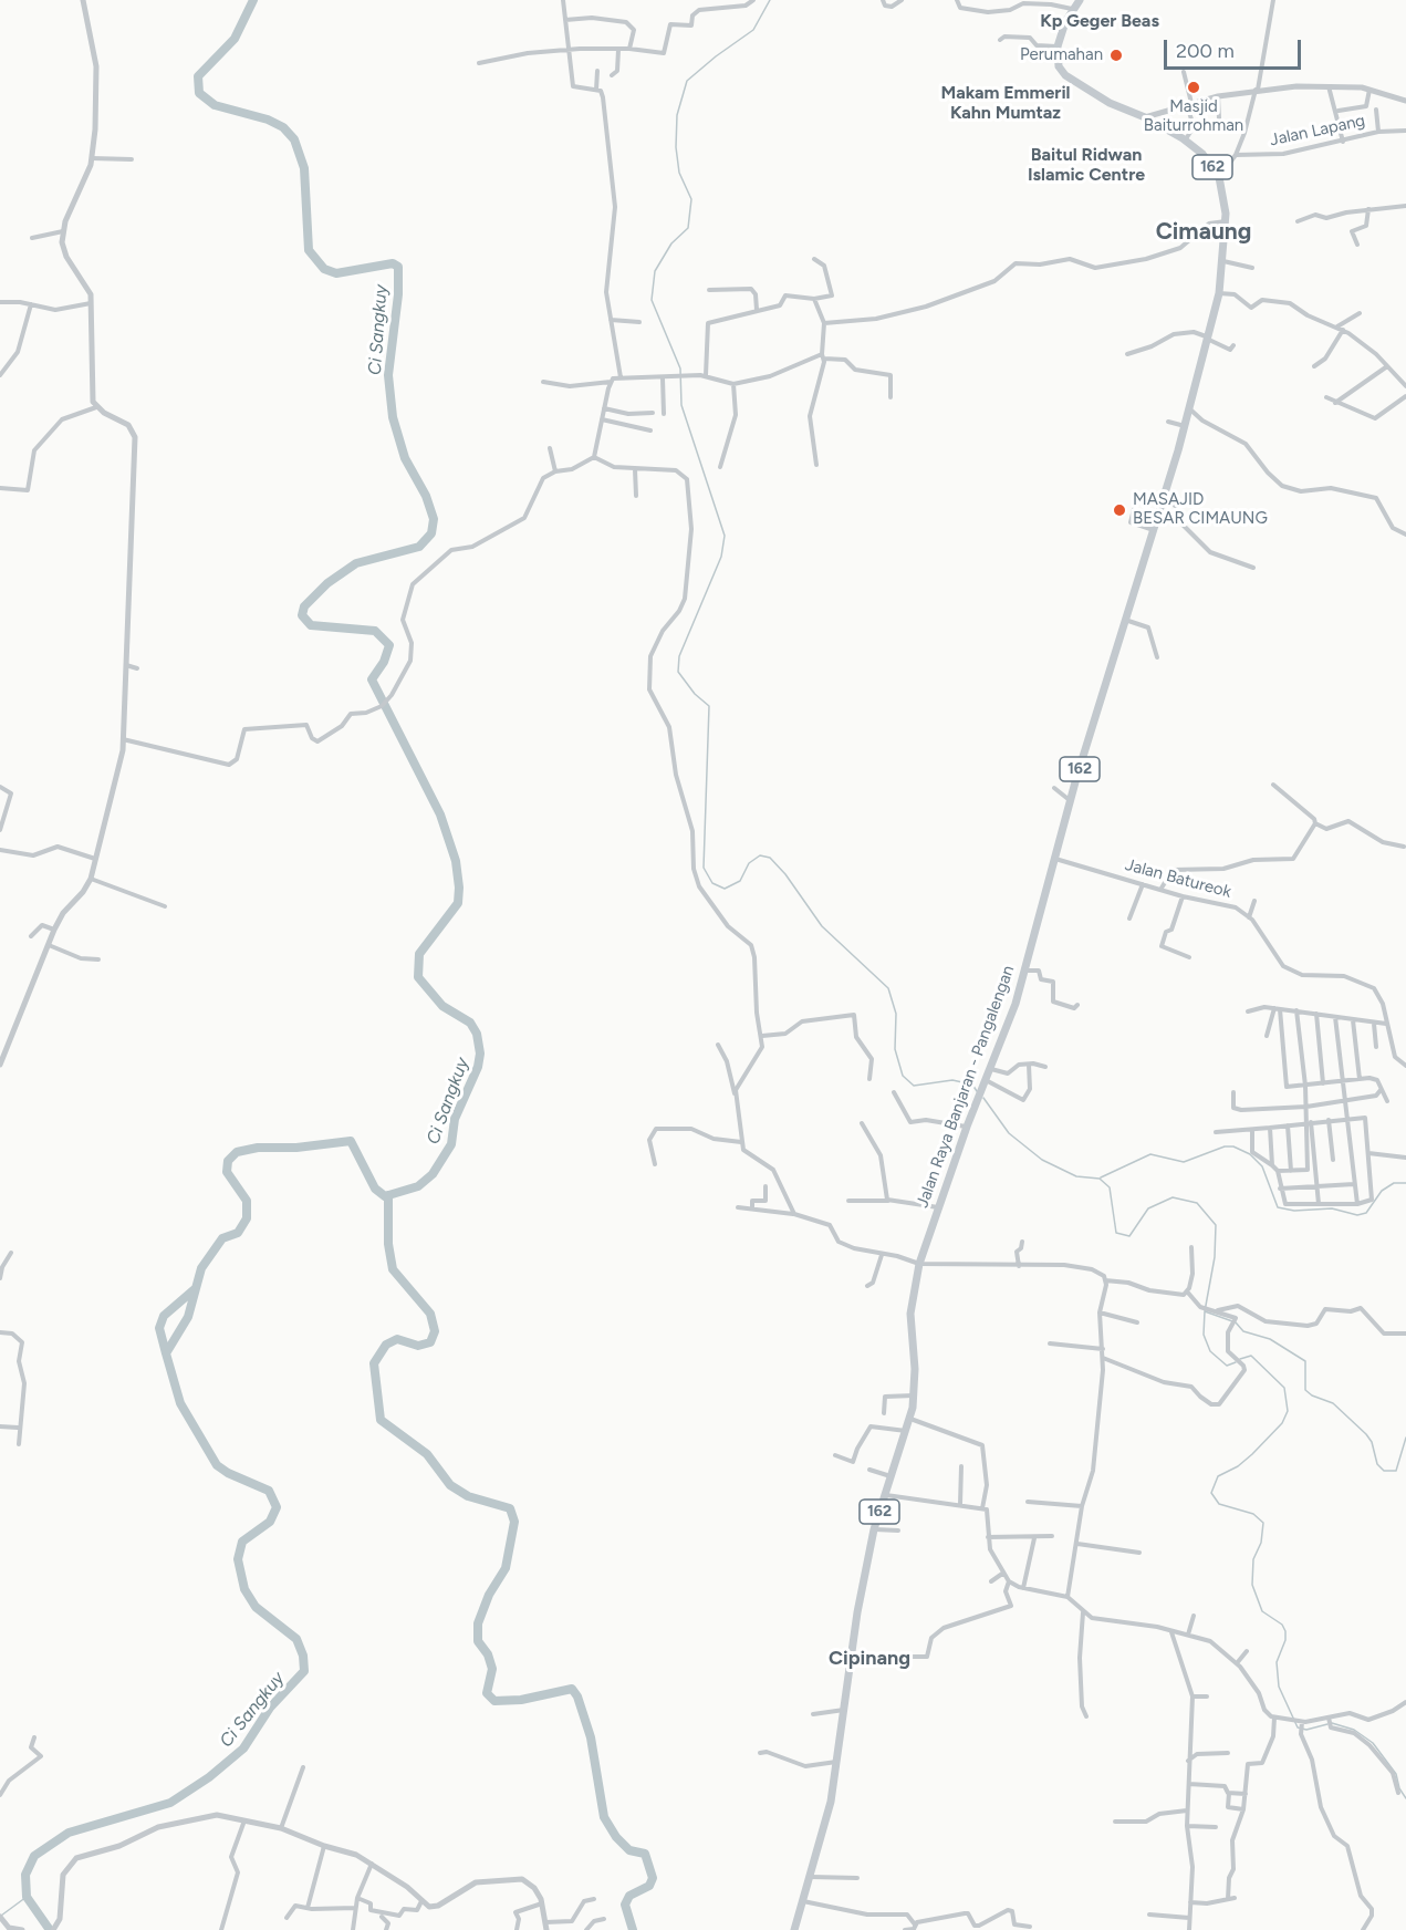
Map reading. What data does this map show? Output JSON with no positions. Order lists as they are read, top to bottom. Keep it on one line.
{"streets":{"main road":["162","Jalan Raya Banjaran - Pangalengan"],"street":["Jalan Lapang","Jalan Batureok"]},"crossings":[["Jalan Batureok","Jalan Raya Banjaran - Pangalengan"]],"districts":["Kp Geger Beas","Makam Emmeril Kahn Mumtaz","Baitul Ridwan Islamic Centre","Cimaung","Cipinang"],"water":["Ci Sangkuy"],"places":["Perumahan","Masjid Baiturrohman","MASAJID BESAR CIMAUNG"],"scale_bar":"200 m"}
